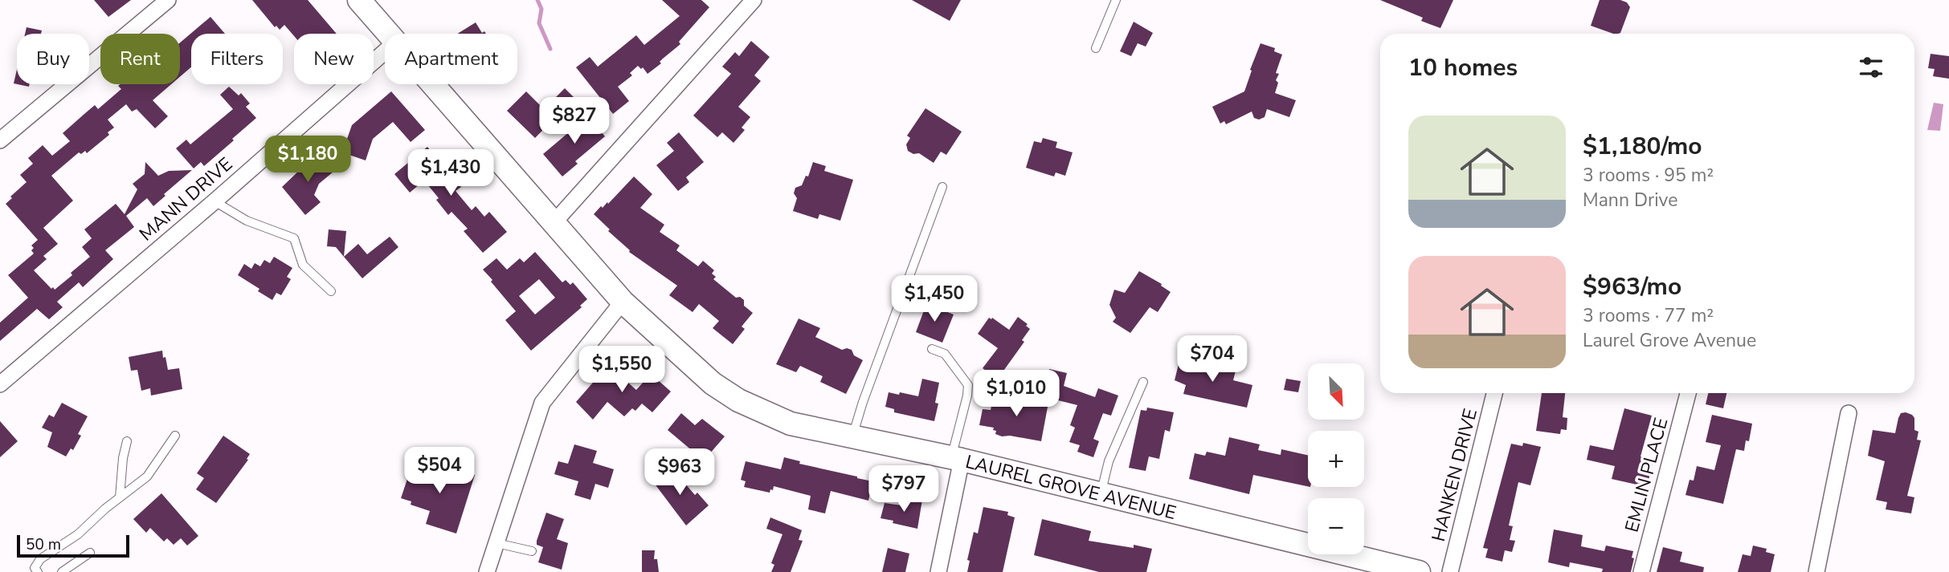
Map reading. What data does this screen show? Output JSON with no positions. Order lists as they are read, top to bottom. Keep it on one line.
{"streets":{"street":["MANN DRIVE","HANKEN DRIVE","EMLIN PLACE","LAUREL GROVE AVENUE"]},"scale_bar":"50 m","north":"bottom right","page":{"chip":["Buy","Rent","Filters","New","Apartment"],"heading":"10 homes","price":["$827","$1,180","$1,430","$1,450","$704","$1,550","$1,010","$504","$963","$797"],"list":[{"name":"$1,180/mo","note":"3 rooms · 95 m² · Mann Drive"},{"name":"$963/mo","note":"3 rooms · 77 m² · Laurel Grove Avenue"}],"map_buttons":["+","−"],"scale":"50 m"}}
